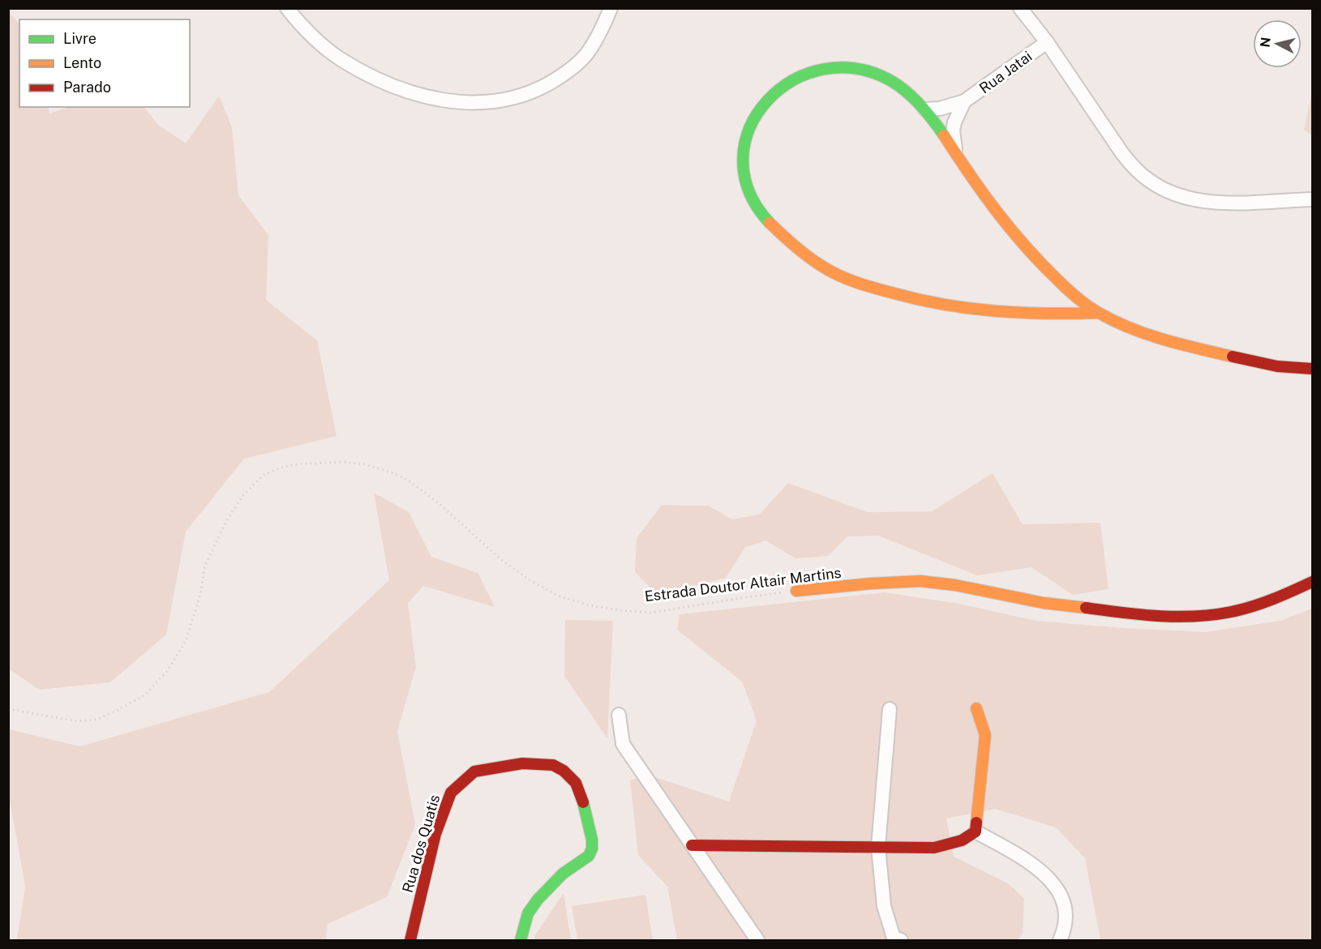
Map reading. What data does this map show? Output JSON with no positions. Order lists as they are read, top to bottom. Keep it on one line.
{"streets":{"street":["Rua Jatai","Estrada Doutor Altair Martins","Rua dos Quatis"]},"legend":["Livre","Lento","Parado"],"north":"left"}
